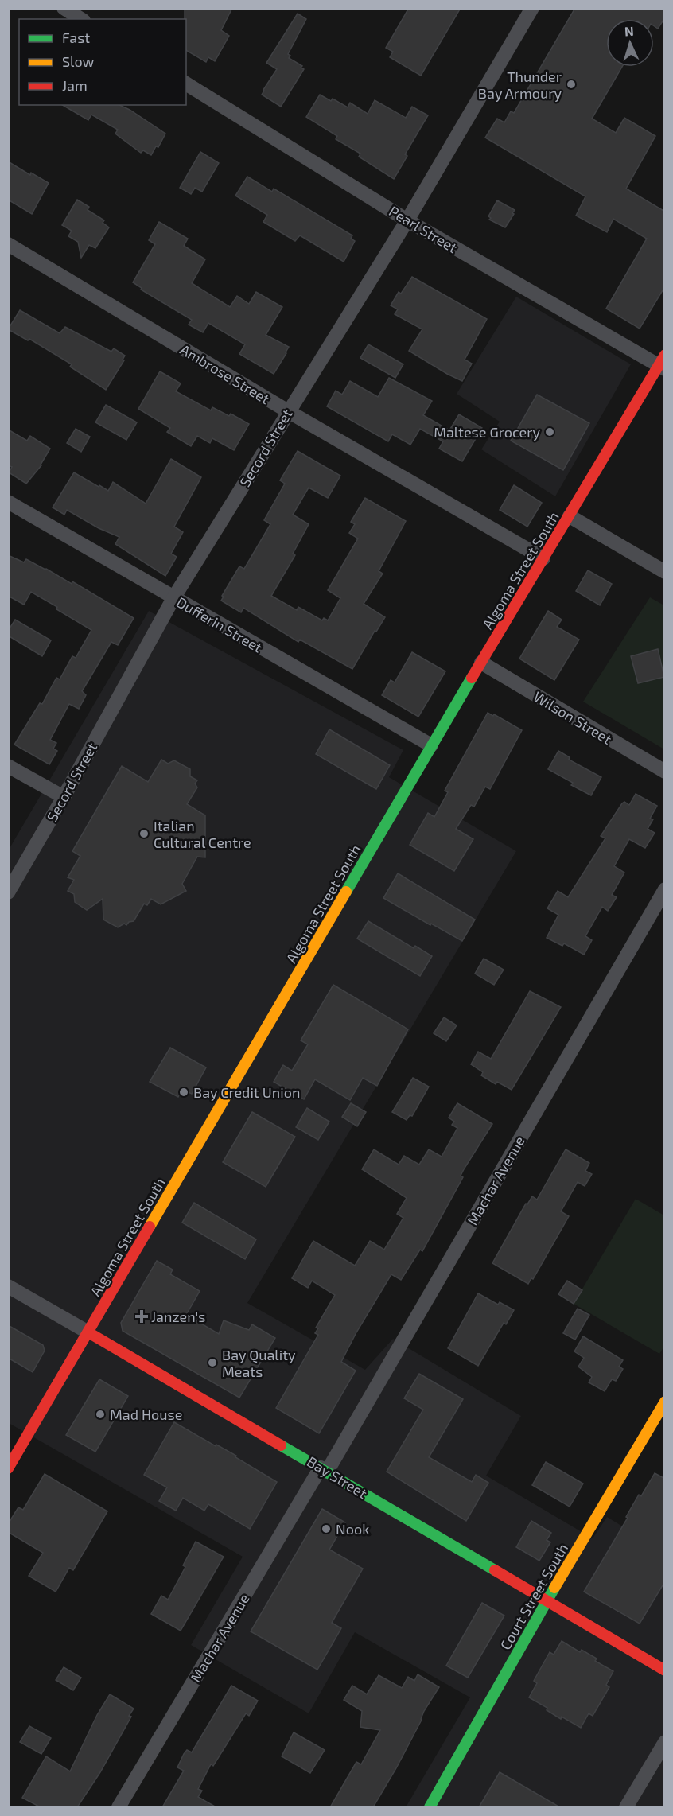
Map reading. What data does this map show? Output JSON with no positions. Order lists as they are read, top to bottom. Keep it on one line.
{"streets":{"street":["Pearl Street","Ambrose Street","Secord Street","Algoma Street South","Dufferin Street","Wilson Street","Machar Avenue","Bay Street","Court Street South"]},"crossings":[["Pearl Street","Secord Street"],["Pearl Street","Algoma Street South"],["Ambrose Street","Secord Street"],["Ambrose Street","Algoma Street South"],["Secord Street","Dufferin Street"],["Algoma Street South","Dufferin Street"],["Algoma Street South","Wilson Street"],["Algoma Street South","Bay Street"],["Machar Avenue","Bay Street"],["Bay Street","Court Street South"]],"places":{"other":["Thunder Bay Armoury","Maltese Grocery","Italian Cultural Centre","Bay Credit Union","Bay Quality Meats","Mad House","Nook"],"health":["Janzen's"]},"legend":["Fast","Slow","Jam"],"north":"top"}
